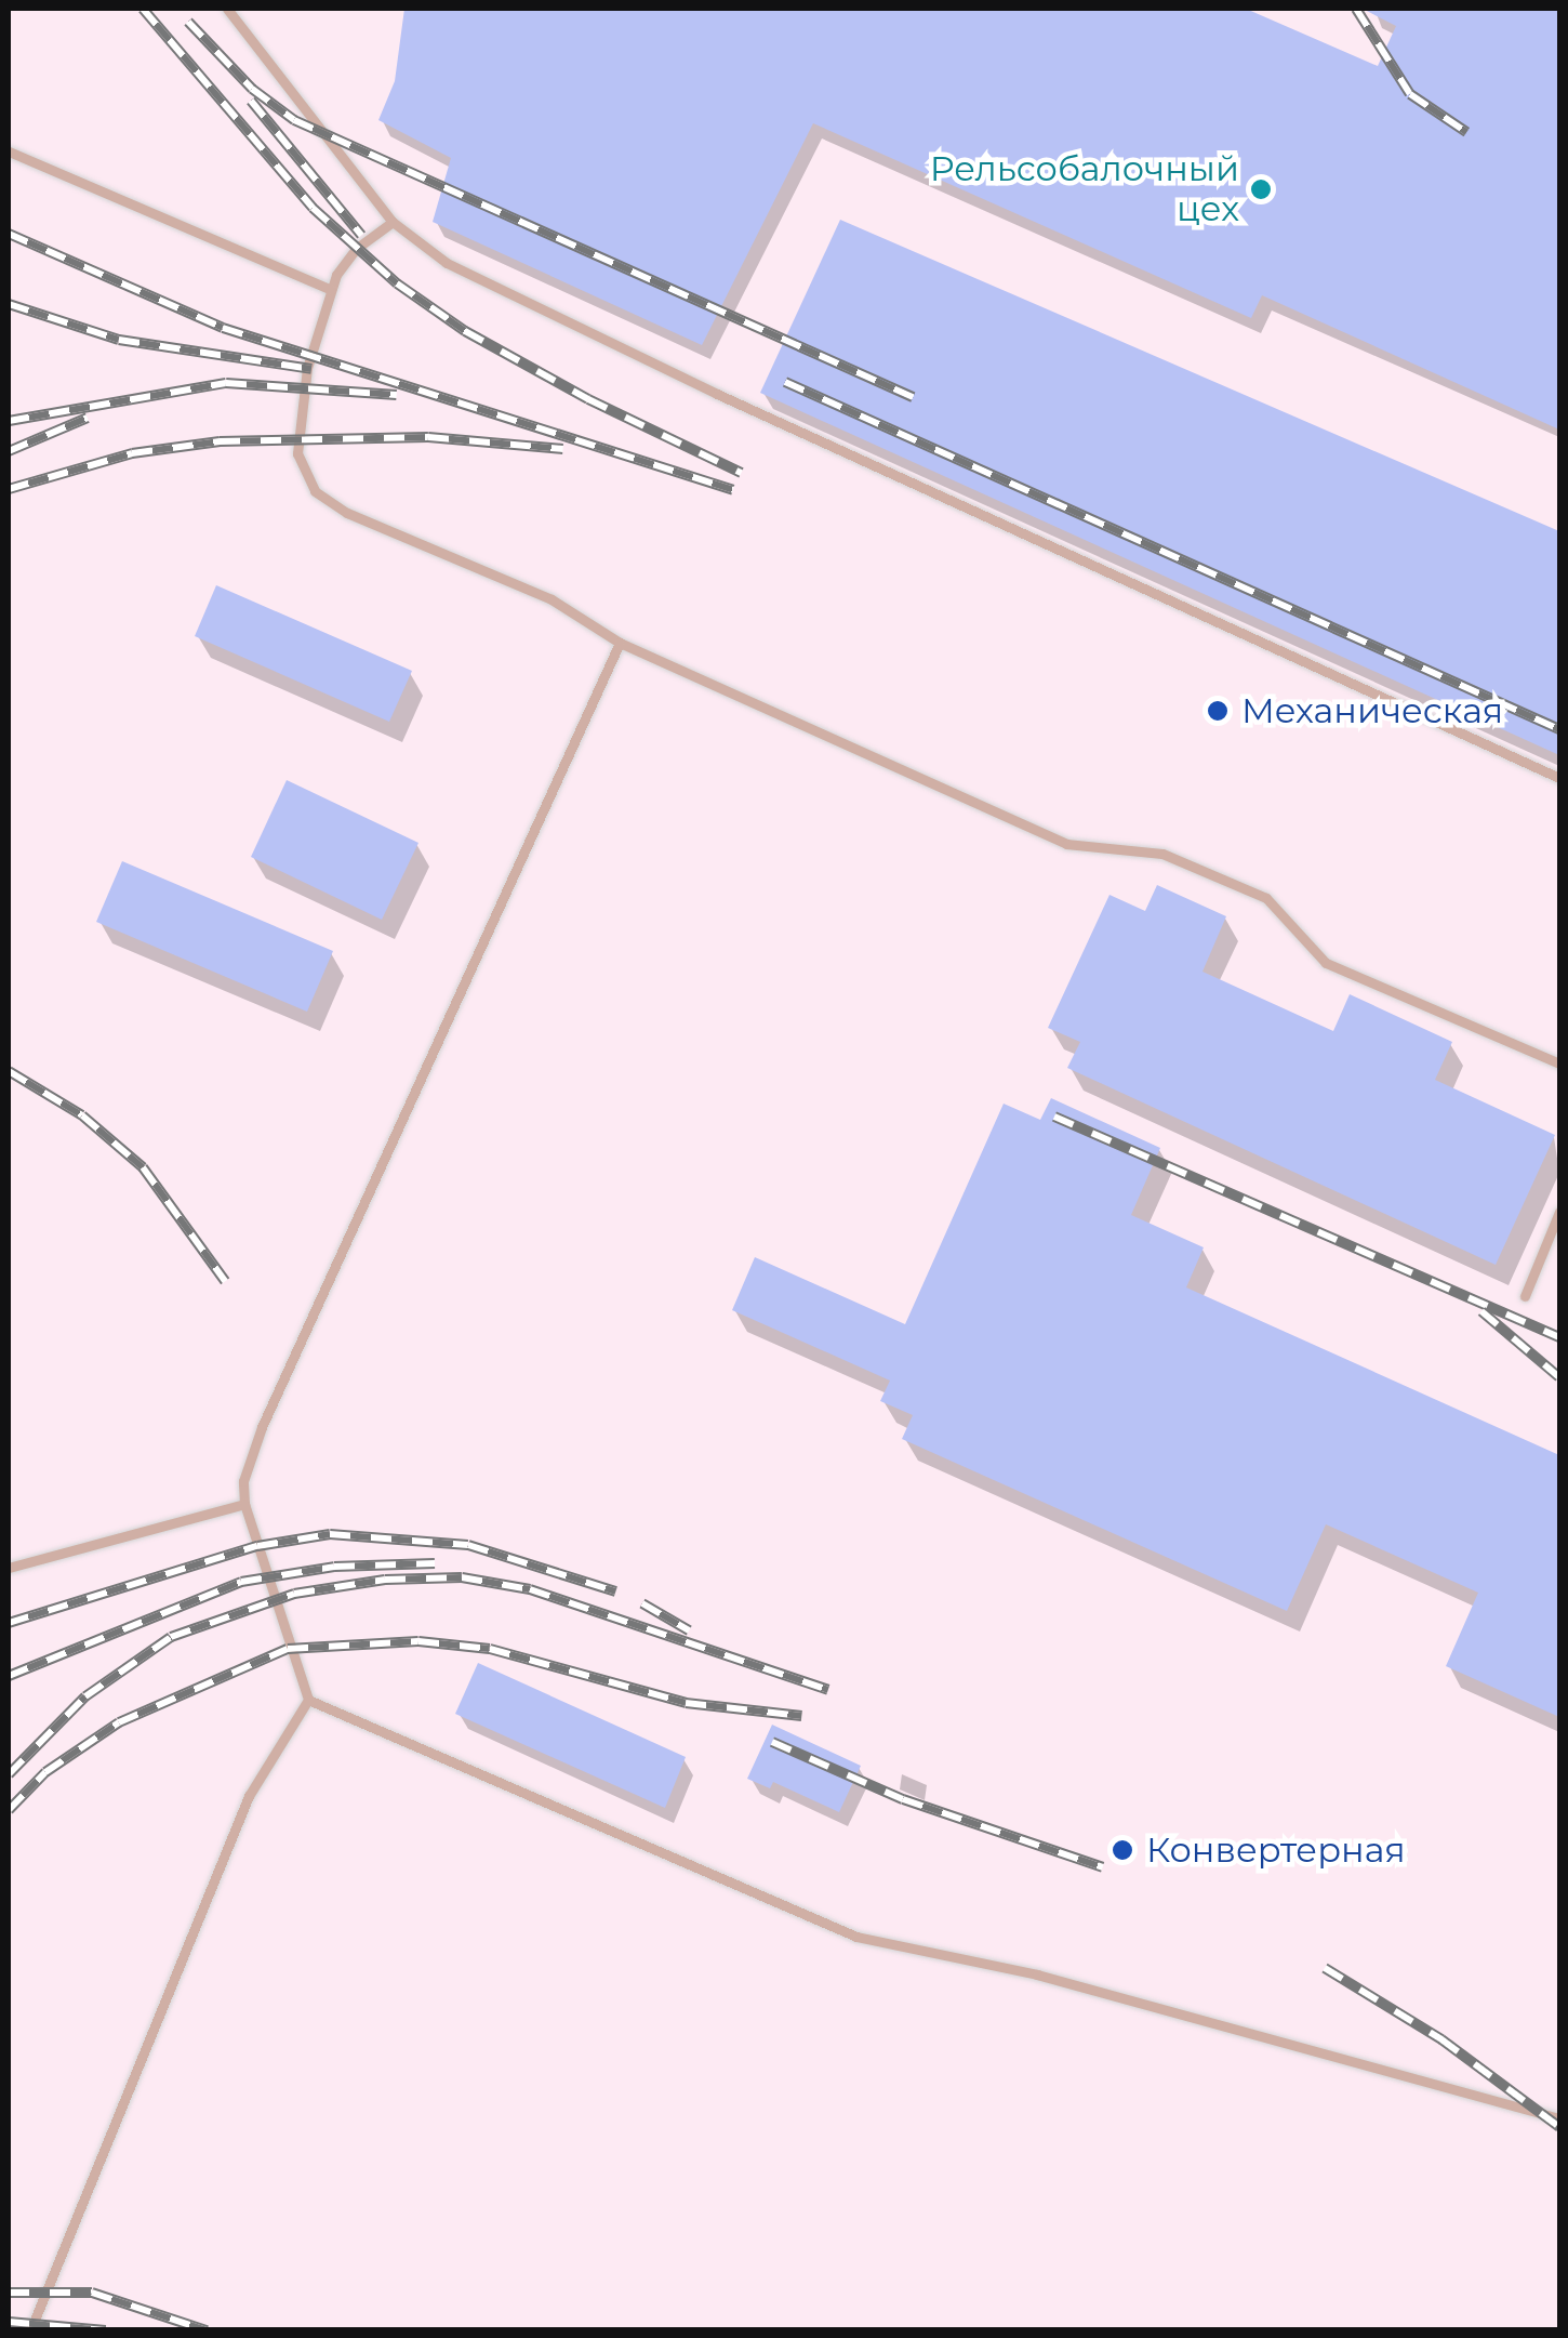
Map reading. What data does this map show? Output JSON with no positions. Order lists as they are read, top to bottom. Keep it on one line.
{"places":["Рельсобалочный цех","Механическая","Конвертерная"]}
